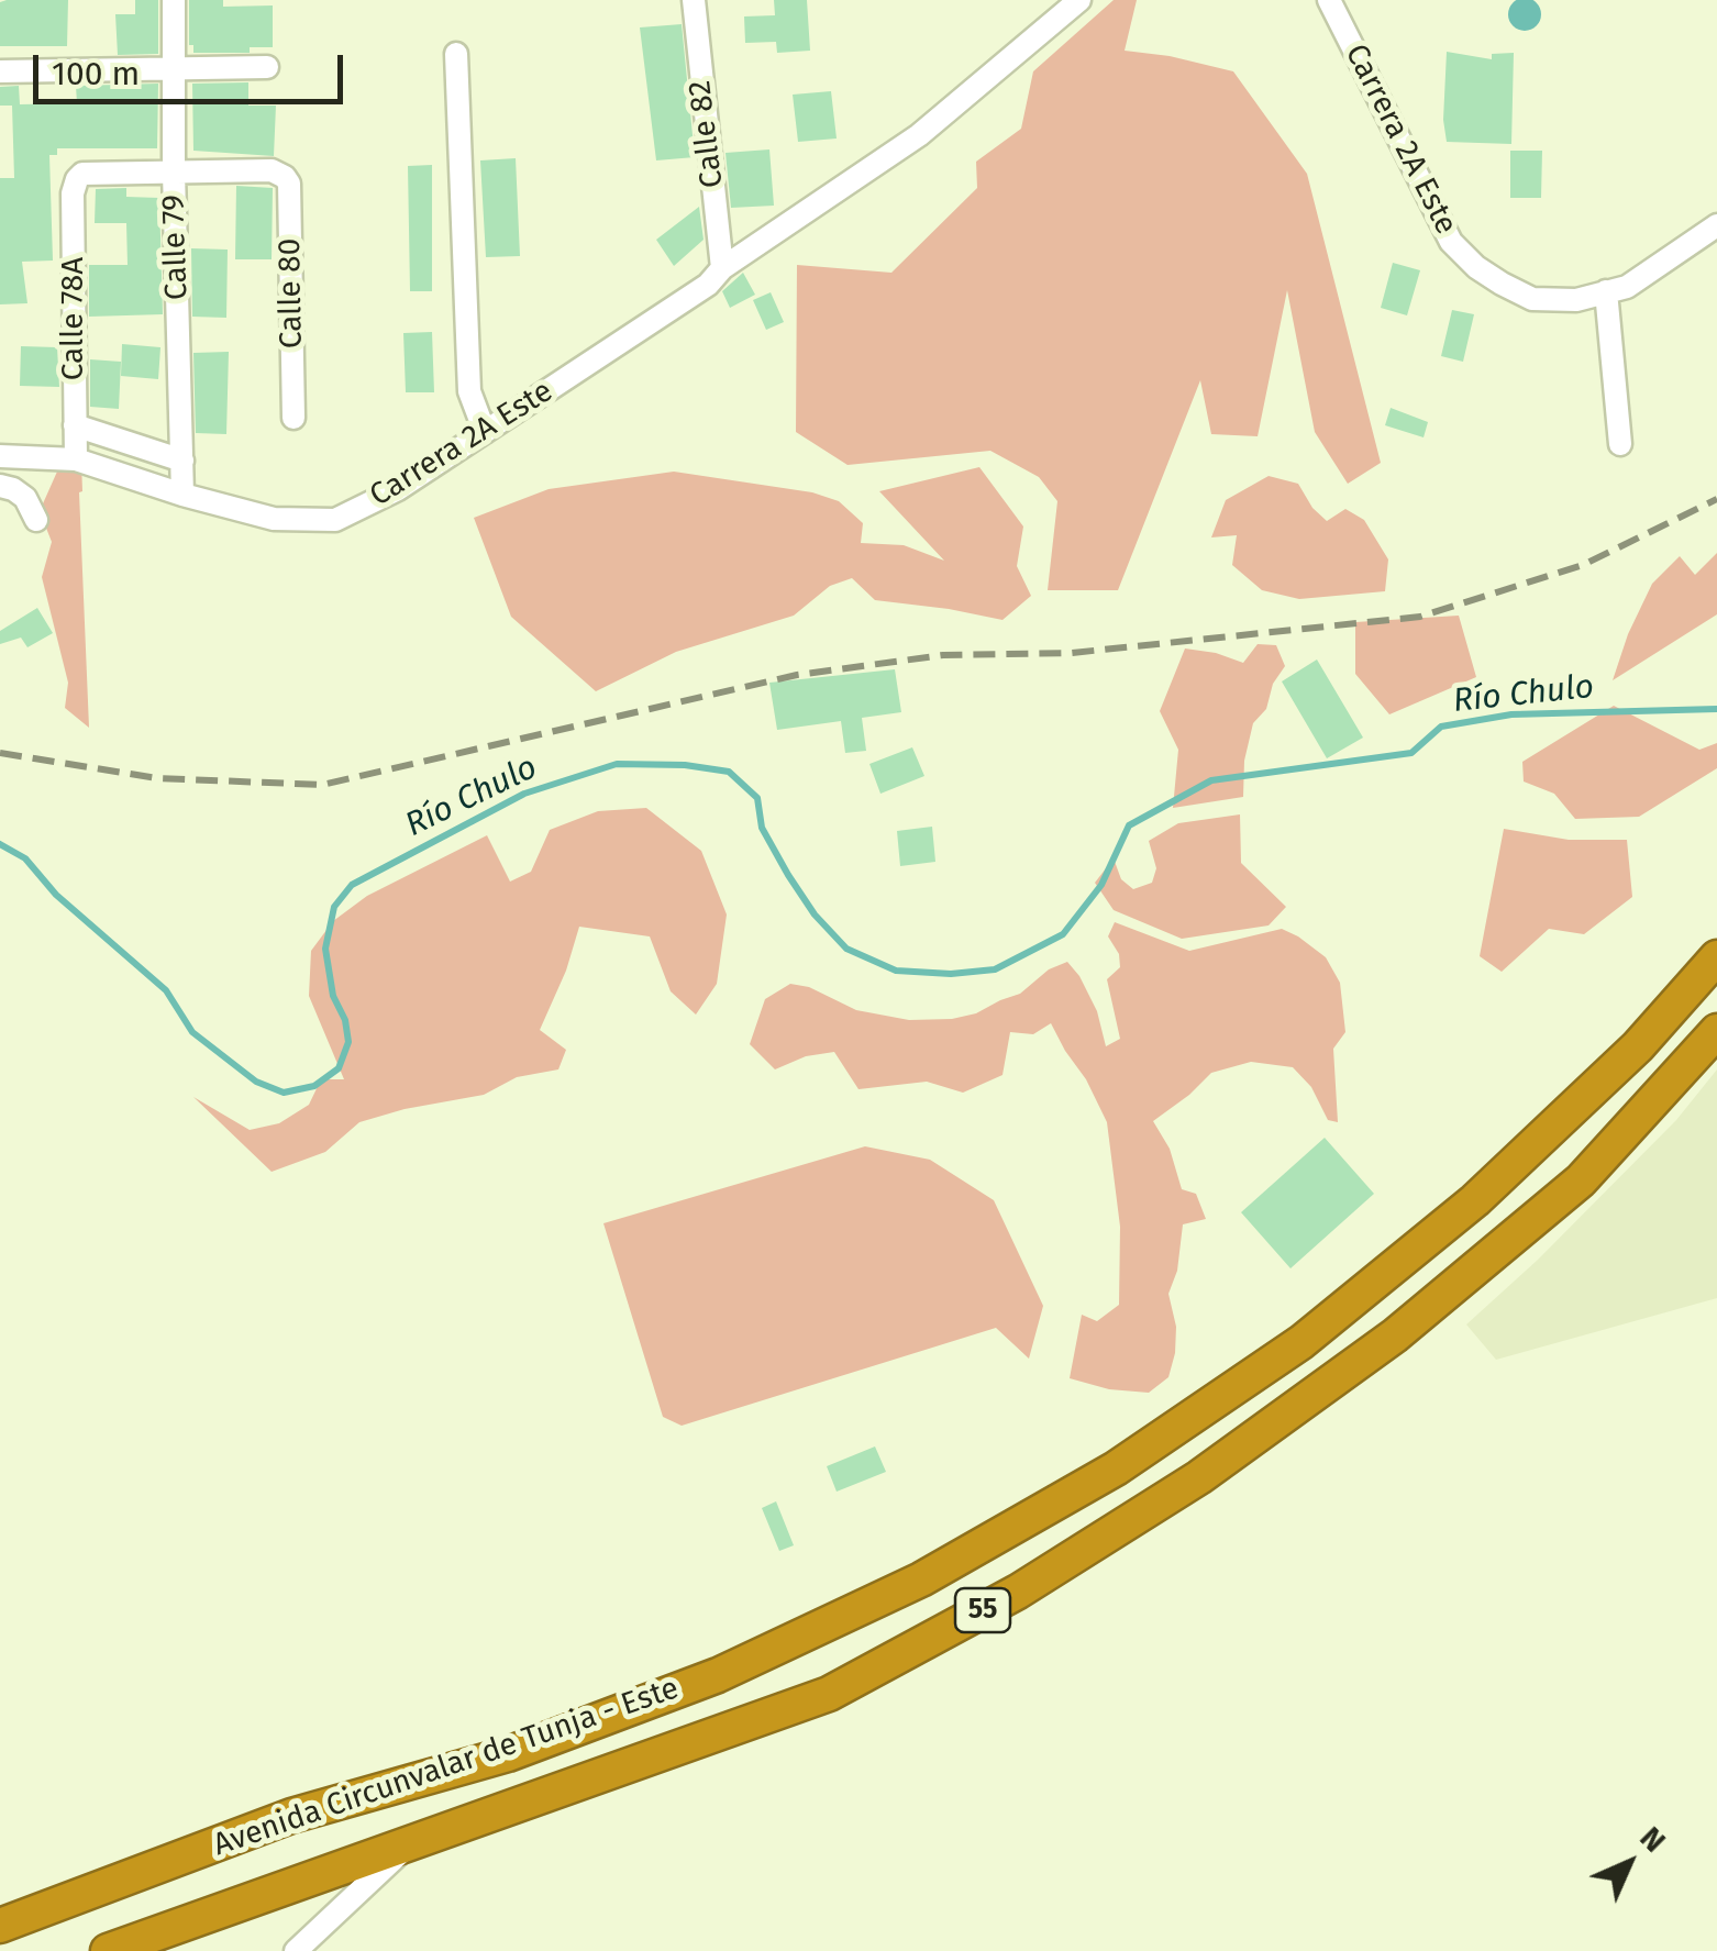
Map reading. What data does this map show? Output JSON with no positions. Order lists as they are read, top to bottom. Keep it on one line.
{"streets":{"highway":["55","Avenida Circunvalar de Tunja - Este"],"street":["Calle 82","Carrera 2A Este","Calle 79","Calle 80","Calle 78A"]},"crossings":[["Calle 82","Carrera 2A Este"],["Carrera 2A Este","Calle 79"],["Carrera 2A Este","Calle 78A"],["Calle 79","Calle 80"],["Calle 79","Calle 78A"],["Calle 80","Calle 78A"]],"water":["Río Chulo"],"scale_bar":"100 m","north":"top right"}
